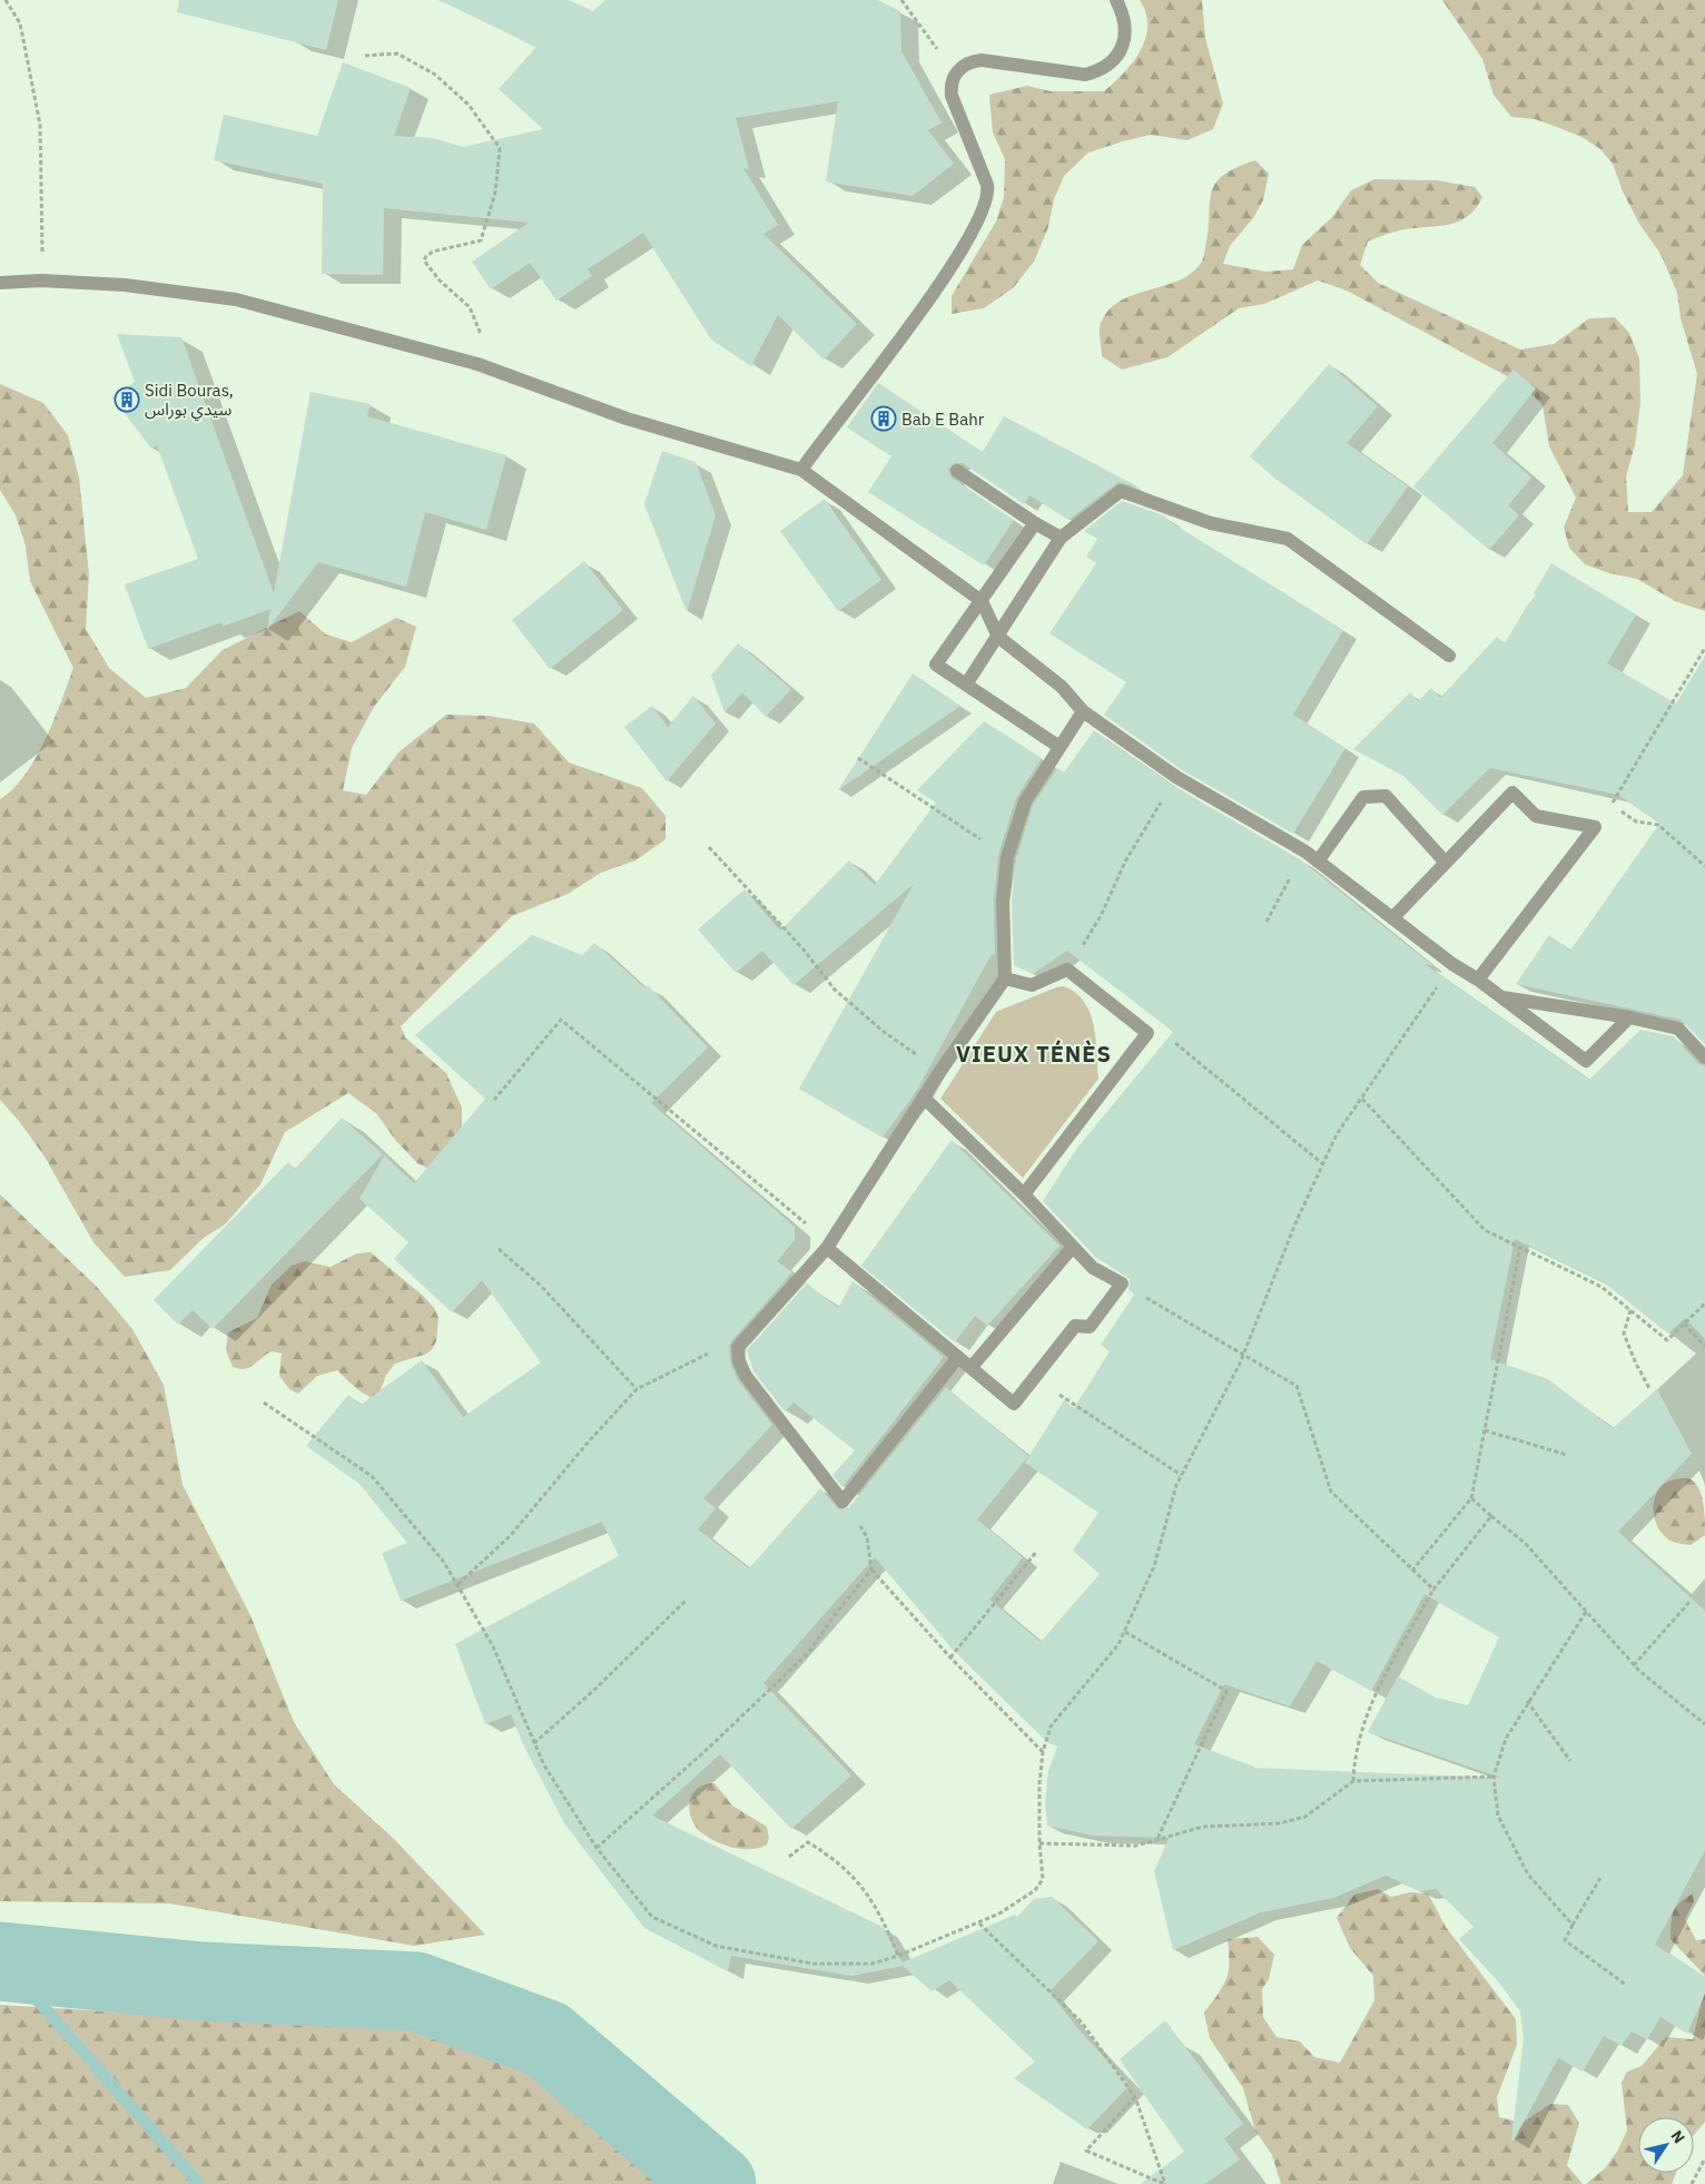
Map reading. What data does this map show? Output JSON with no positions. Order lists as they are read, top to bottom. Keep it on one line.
{"districts":["VIEUX TÉNÈS"],"places":{"building":["Sidi Bouras, سيدي بوراس","Bab E Bahr"]},"north":"top right"}
